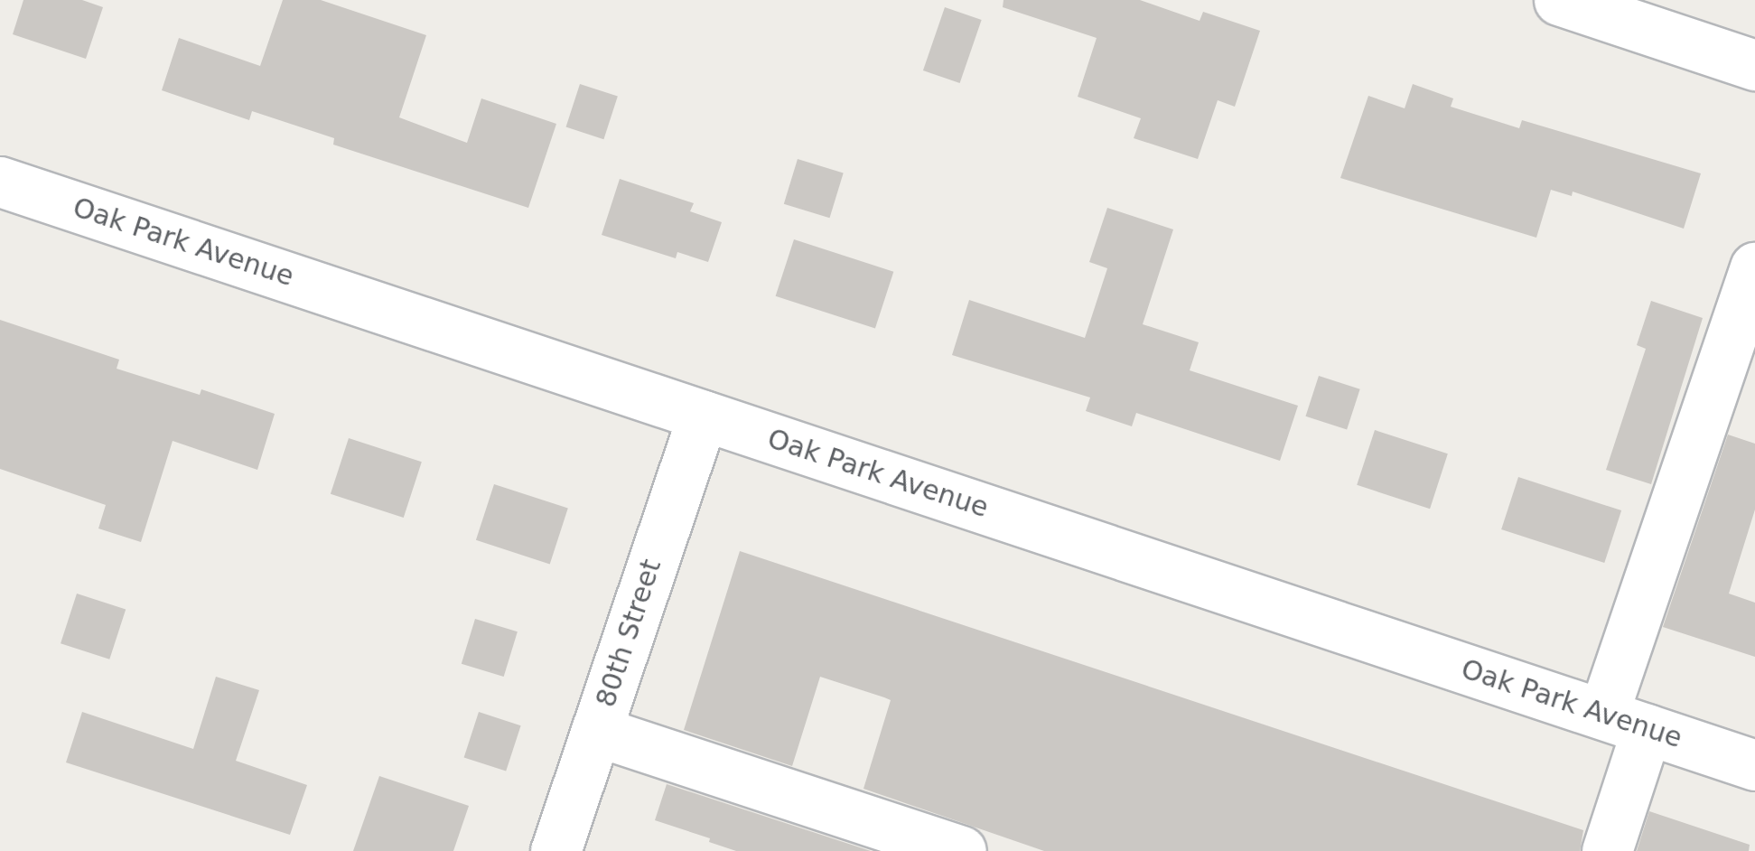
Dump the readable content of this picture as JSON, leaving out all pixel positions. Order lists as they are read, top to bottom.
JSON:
{
  "streets": {
    "street": ["Oak Park Avenue", "80th Street"]
  },
  "crossings": [
    ["Oak Park Avenue", "80th Street"]
  ]
}
